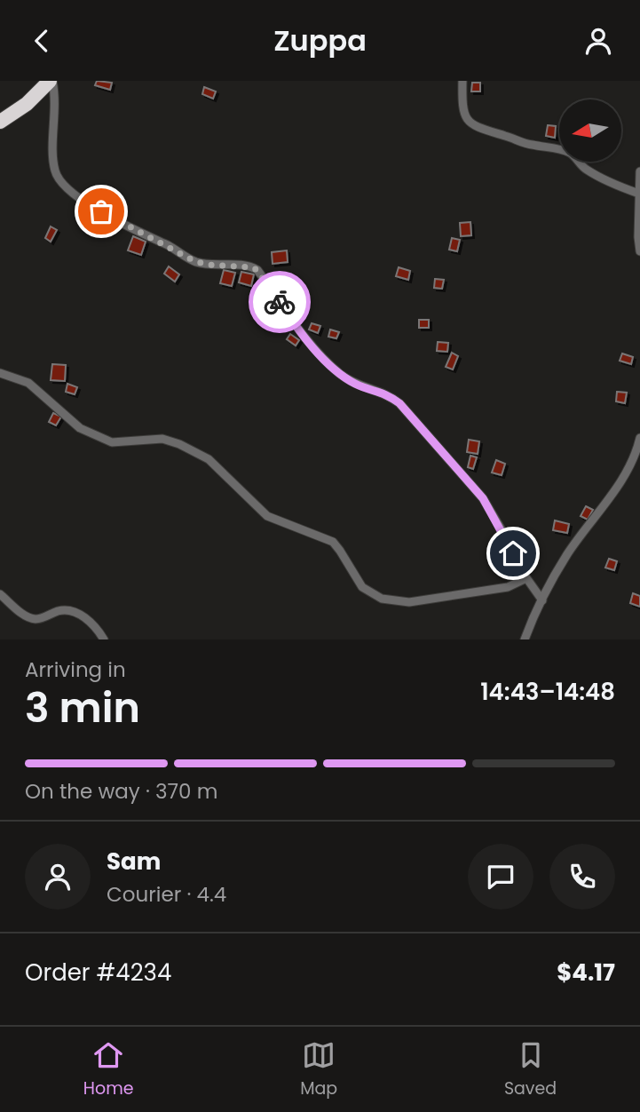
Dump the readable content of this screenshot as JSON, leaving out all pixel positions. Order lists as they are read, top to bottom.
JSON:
{
  "north": "left",
  "page": {
    "header": "Zuppa",
    "heading": ["3 min", "Arriving in", "14:43–14:48"],
    "panel": [
      "Sam",
      "Courier · 4.4",
      "Order #4234",
      "$4.17"
    ],
    "bar": "On the way · 370 m",
    "tabs": ["Home", "Map", "Saved"]
  }
}
